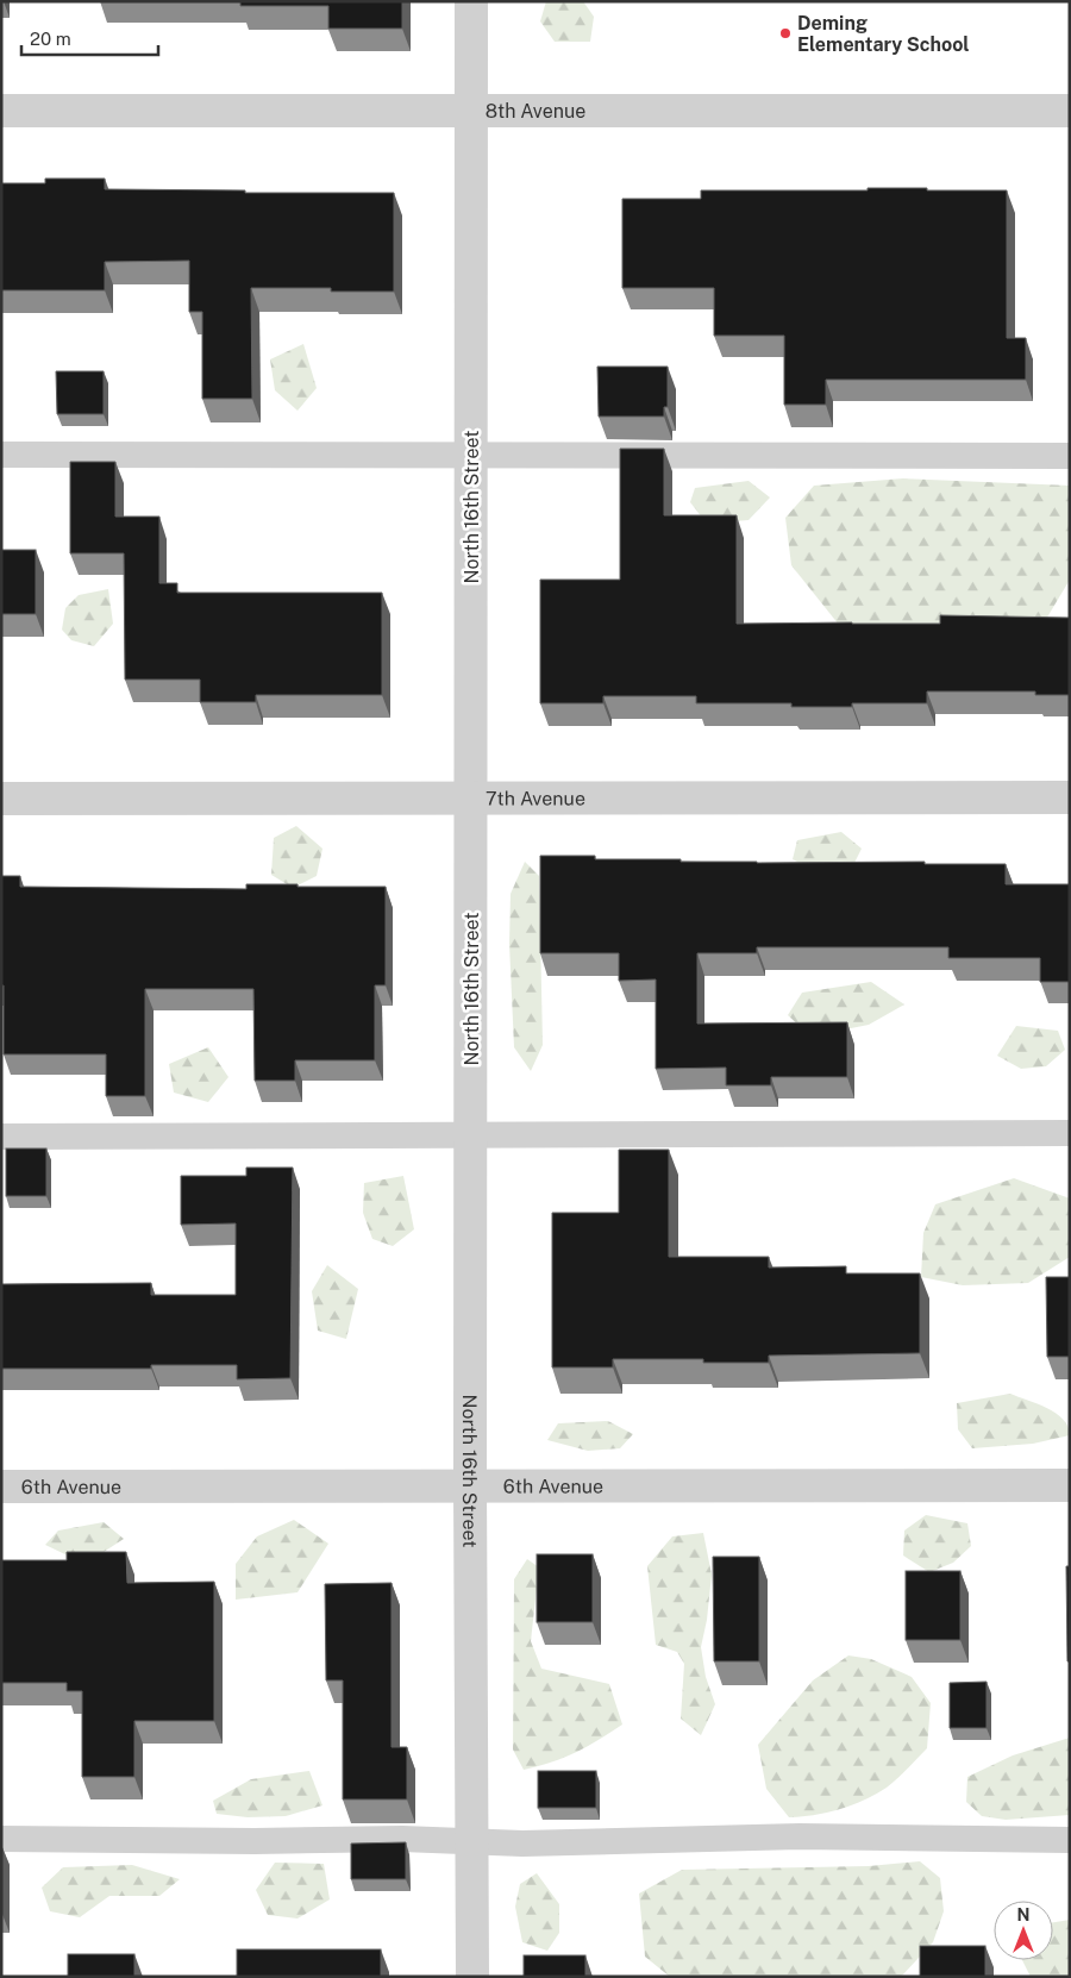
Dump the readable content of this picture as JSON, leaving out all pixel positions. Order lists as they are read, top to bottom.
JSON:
{
  "streets": {
    "street": [
      "8th Avenue",
      "North 16th Street",
      "7th Avenue",
      "6th Avenue"
    ]
  },
  "crossings": [
    ["8th Avenue", "North 16th Street"],
    ["North 16th Street", "7th Avenue"],
    ["North 16th Street", "6th Avenue"]
  ],
  "places": ["Deming Elementary School"],
  "scale_bar": "20 m",
  "north": "top"
}
